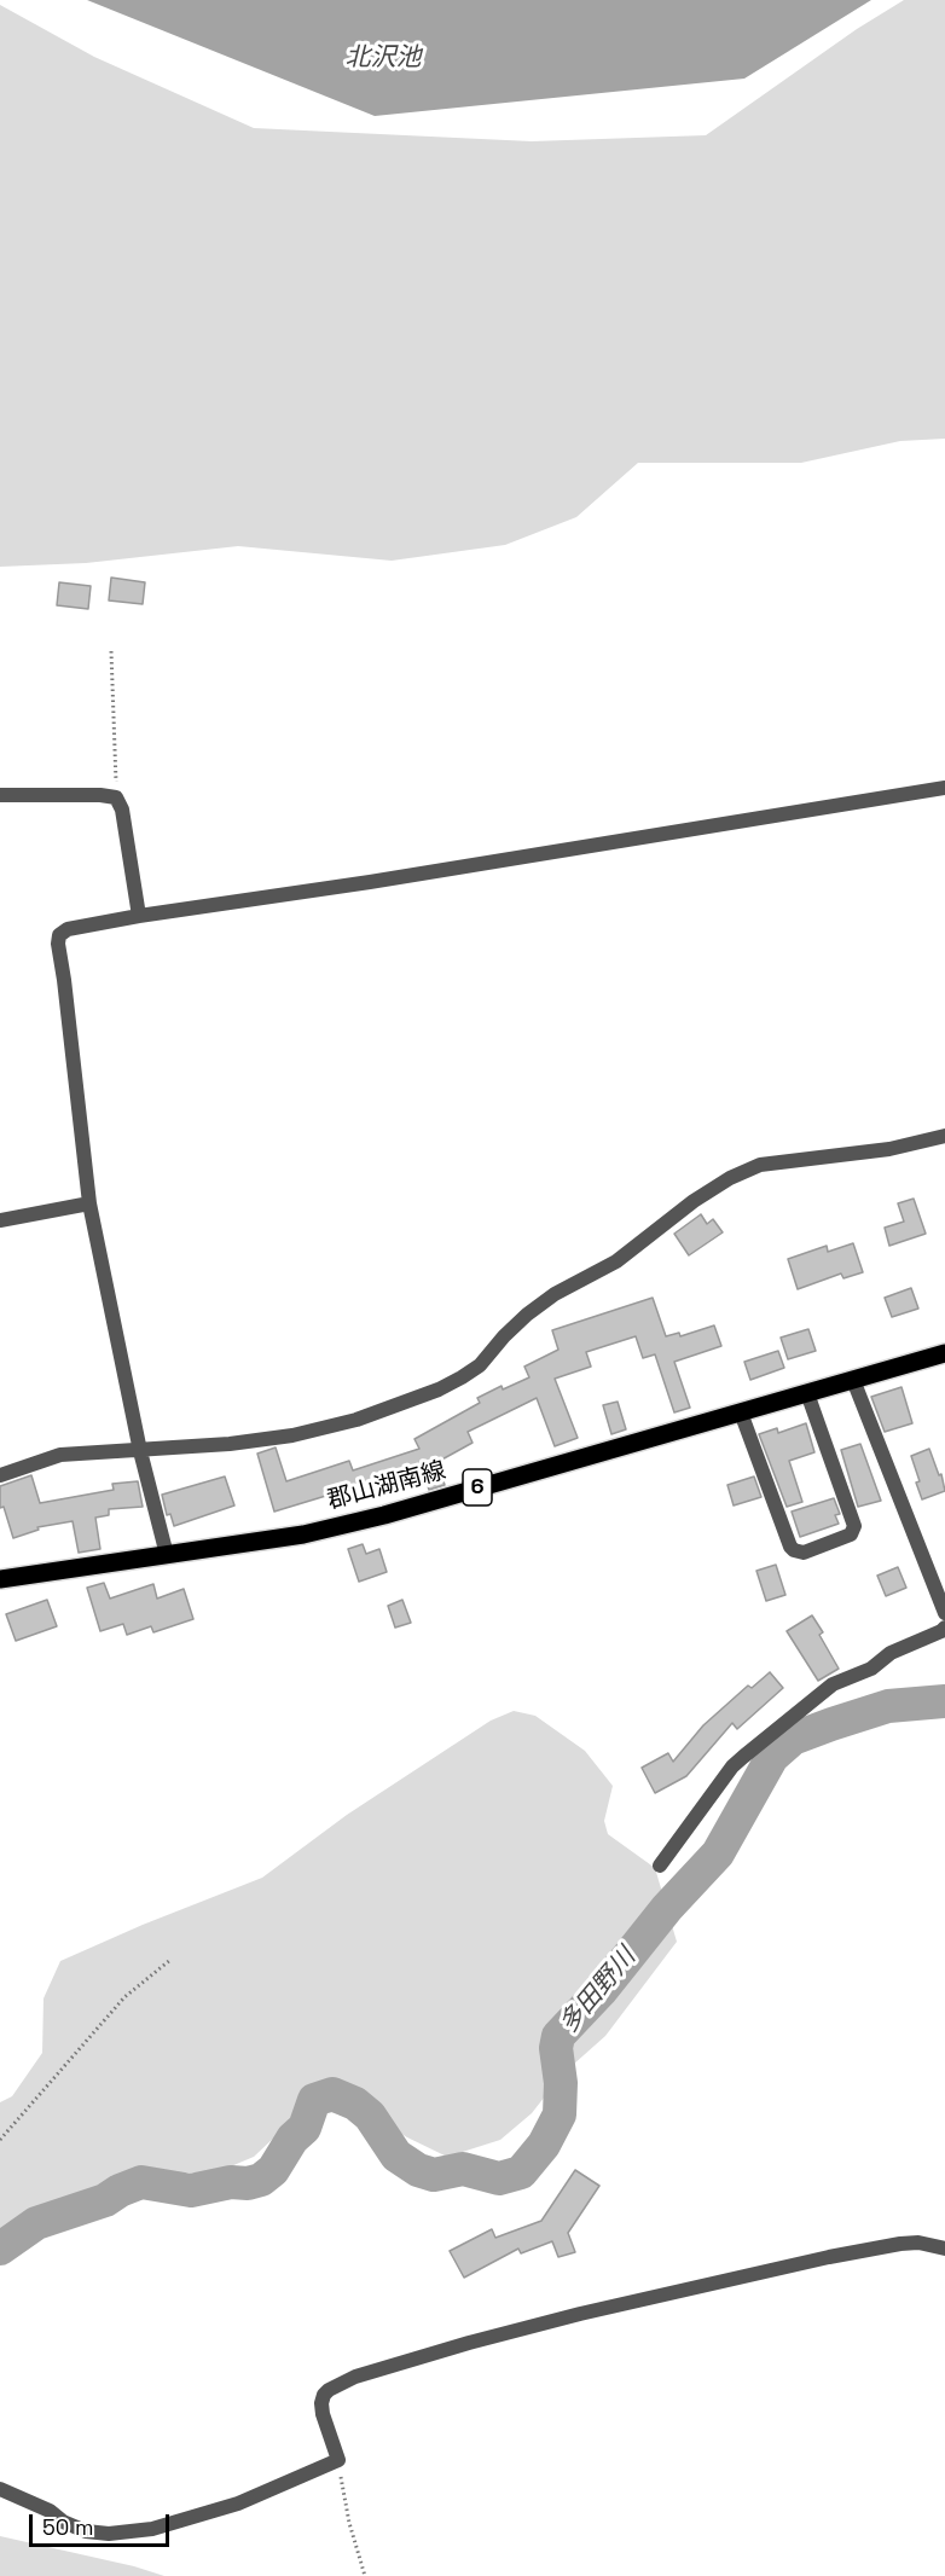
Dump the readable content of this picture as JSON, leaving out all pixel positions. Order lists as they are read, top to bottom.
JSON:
{
  "streets": {
    "main road": ["郡山湖南線", "6"]
  },
  "water": ["北沢池", "多田野川"],
  "scale_bar": "50 m"
}
